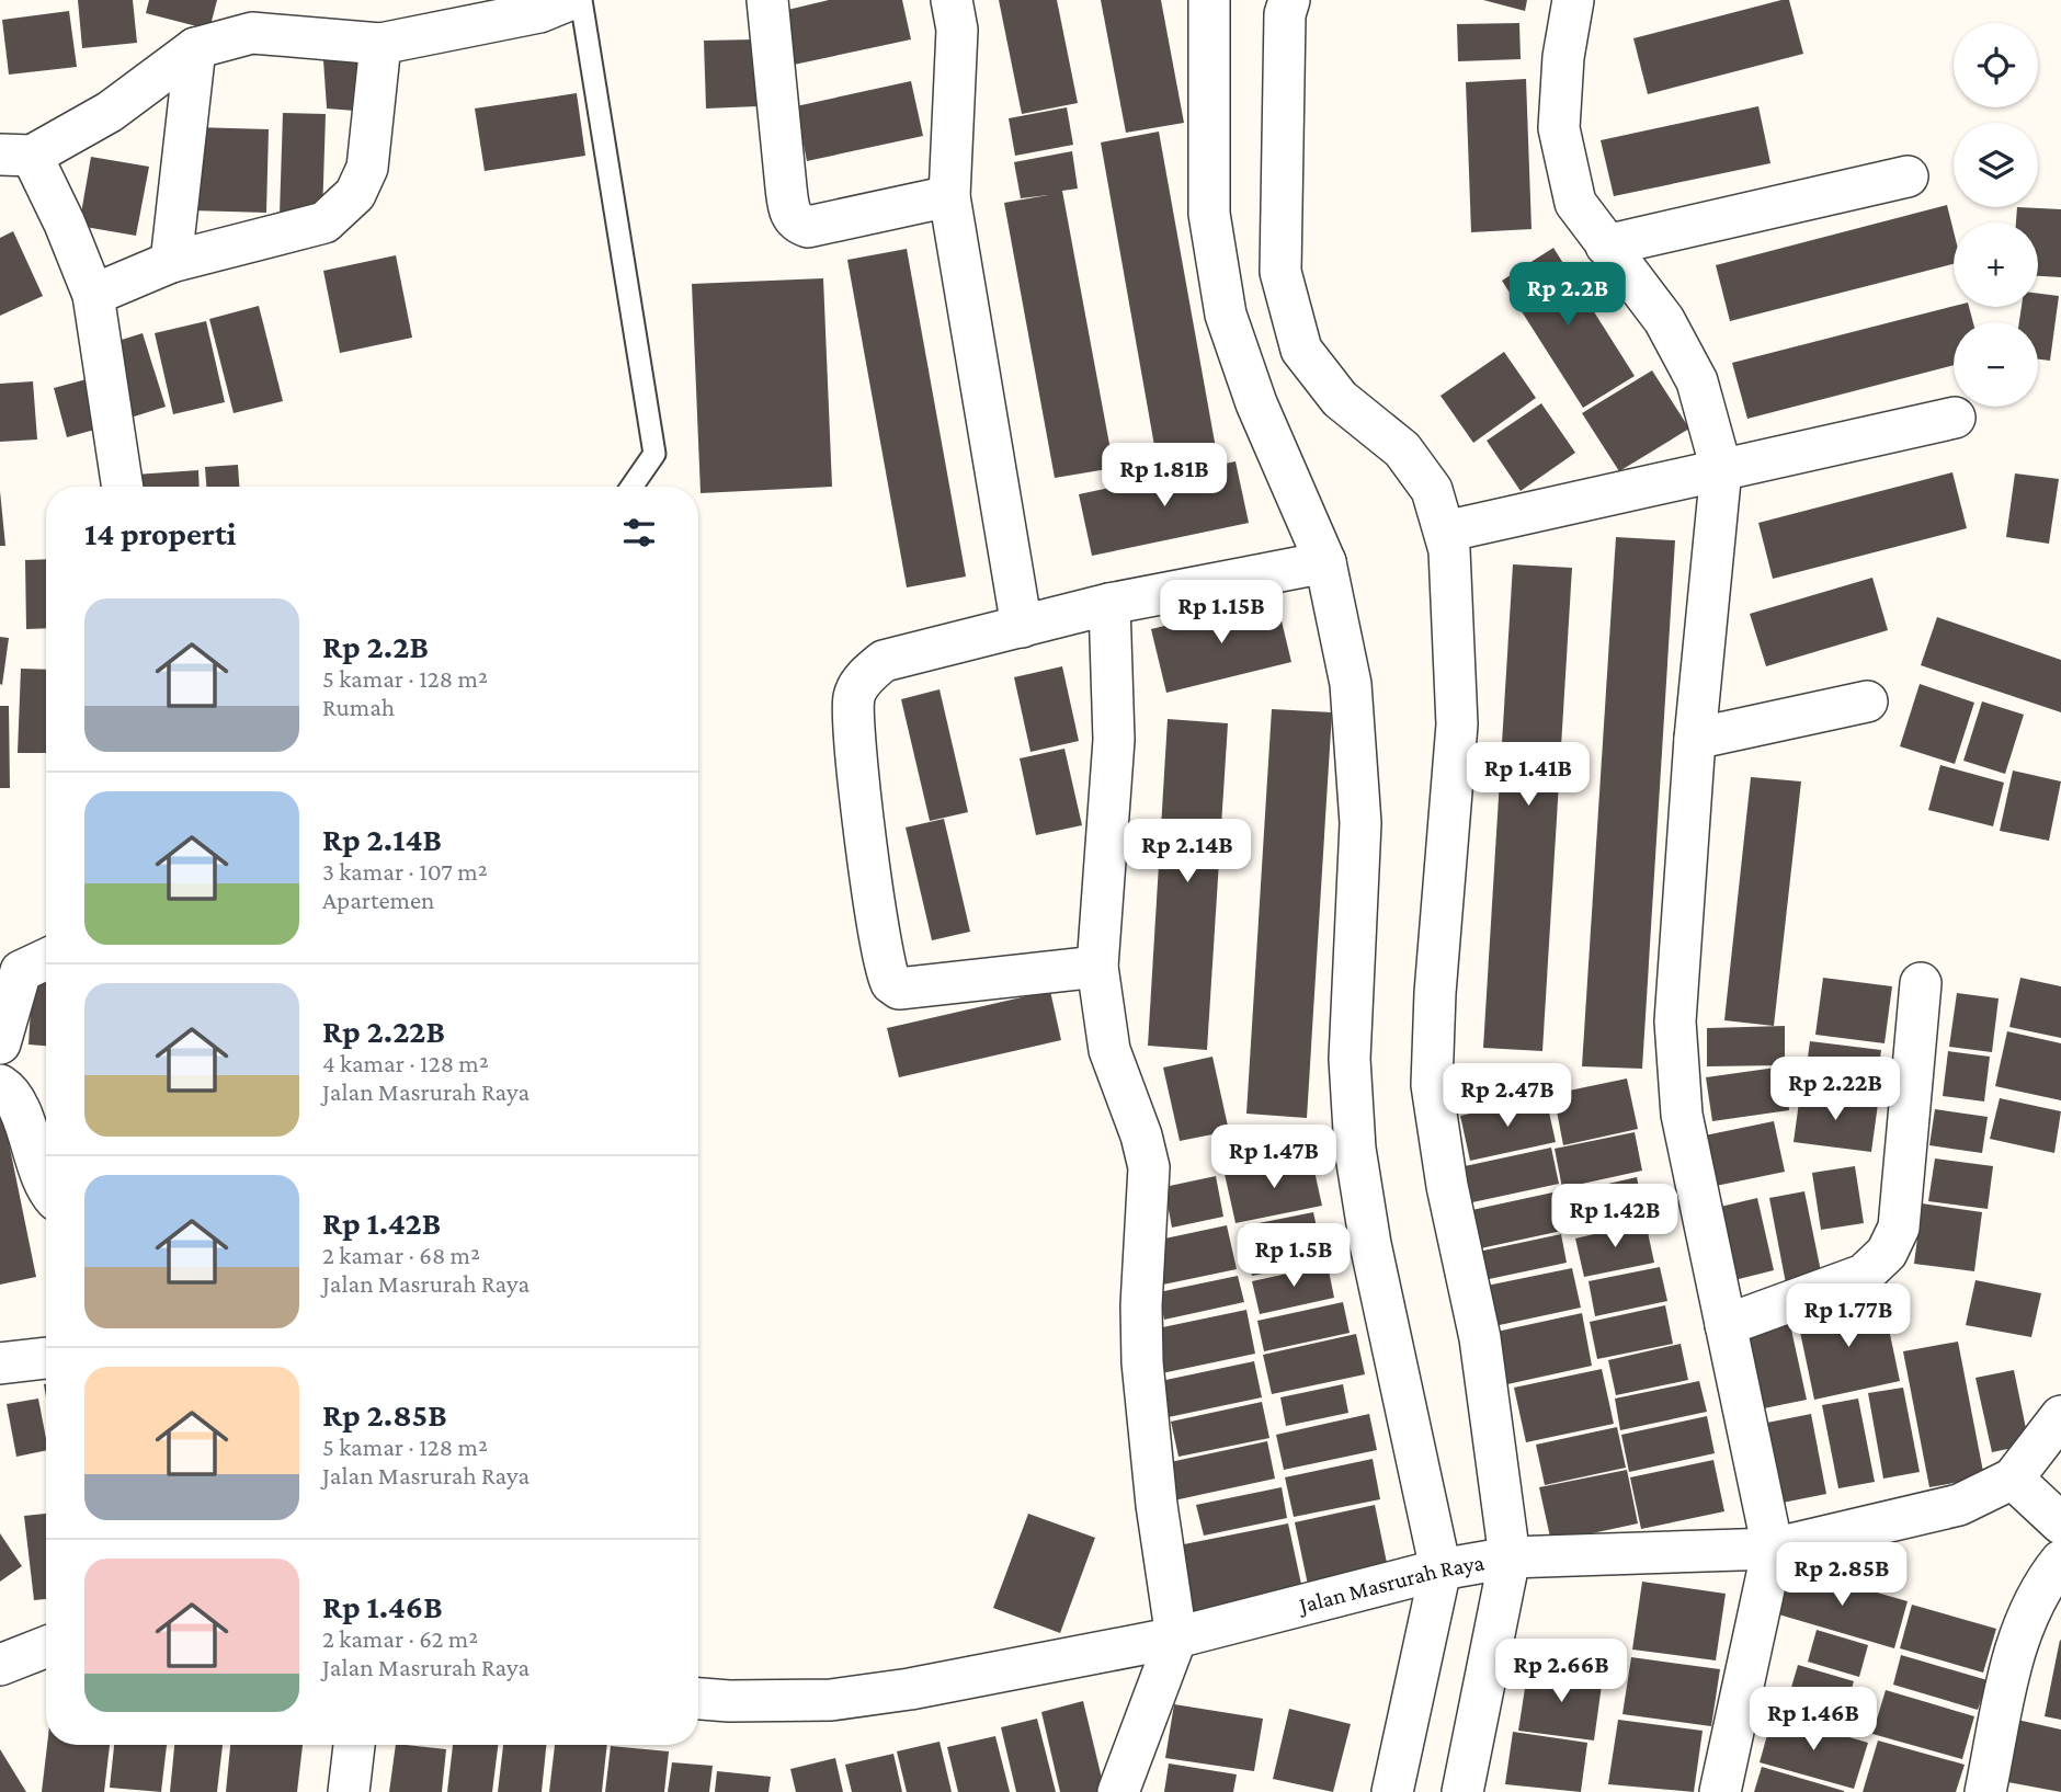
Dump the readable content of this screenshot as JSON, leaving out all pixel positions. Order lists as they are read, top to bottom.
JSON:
{
  "streets": {
    "street": ["Jalan Masrurah Raya"]
  },
  "page": {
    "map_buttons": ["+", "−"],
    "price": [
      "Rp 2.2B",
      "Rp 1.81B",
      "Rp 1.15B",
      "Rp 1.41B",
      "Rp 2.14B",
      "Rp 2.22B",
      "Rp 2.47B",
      "Rp 1.47B",
      "Rp 1.42B",
      "Rp 1.5B",
      "Rp 1.77B",
      "Rp 2.85B",
      "Rp 2.66B",
      "Rp 1.46B"
    ],
    "heading": "14 properti",
    "list": [
      {
        "name": "Rp 2.2B",
        "note": "5 kamar · 128 m² · Rumah"
      },
      {
        "name": "Rp 2.14B",
        "note": "3 kamar · 107 m² · Apartemen"
      },
      {
        "name": "Rp 2.22B",
        "note": "4 kamar · 128 m² · Jalan Masrurah Raya"
      },
      {
        "name": "Rp 1.42B",
        "note": "2 kamar · 68 m² · Jalan Masrurah Raya"
      },
      {
        "name": "Rp 2.85B",
        "note": "5 kamar · 128 m² · Jalan Masrurah Raya"
      },
      {
        "name": "Rp 1.46B",
        "note": "2 kamar · 62 m² · Jalan Masrurah Raya"
      }
    ]
  }
}
